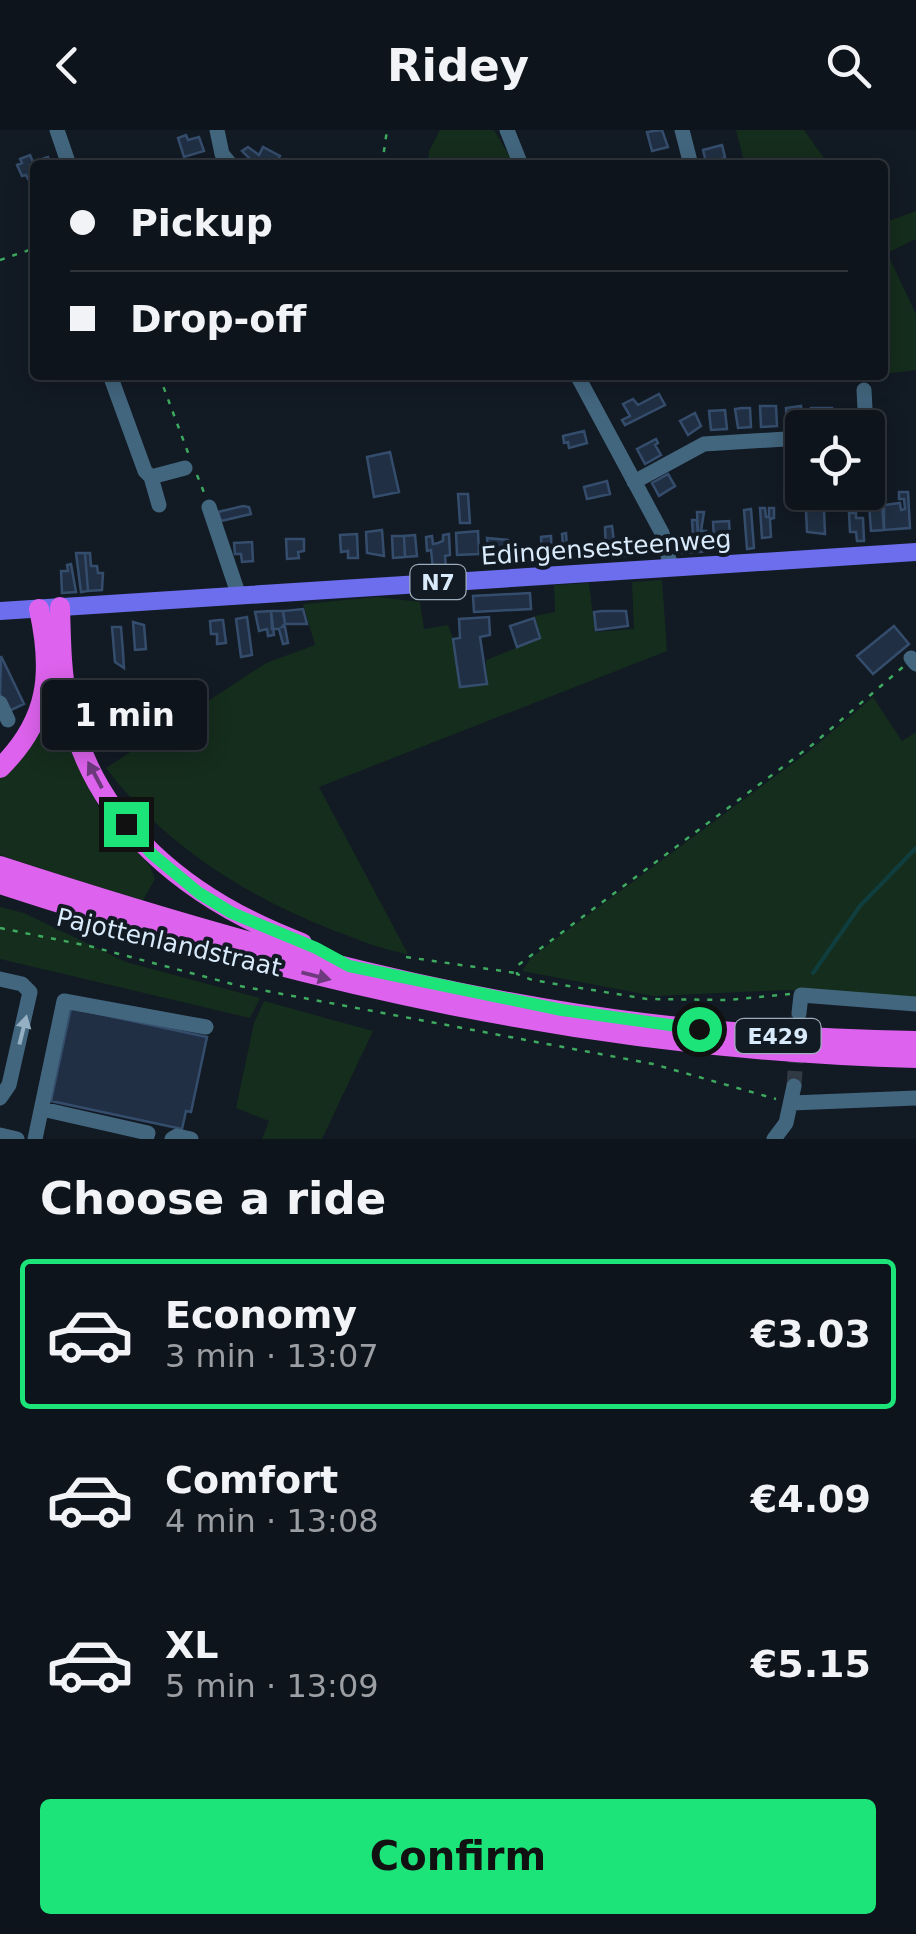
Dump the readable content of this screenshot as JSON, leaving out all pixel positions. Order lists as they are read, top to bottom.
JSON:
{
  "streets": {
    "highway": ["E429"],
    "main road": ["Edingensesteenweg", "N7"],
    "path": ["Pajottenlandstraat"]
  },
  "page": {
    "header": "Ridey",
    "banner": ["Pickup", "Drop-off"],
    "bubble": "1 min",
    "heading": "Choose a ride",
    "list": [
      {
        "name": "Economy",
        "note": "3 min · 13:07",
        "value": "€3.03"
      },
      {
        "name": "Comfort",
        "note": "4 min · 13:08",
        "value": "€4.09"
      },
      {
        "name": "XL",
        "note": "5 min · 13:09",
        "value": "€5.15"
      }
    ],
    "buttons": "Confirm"
  }
}
